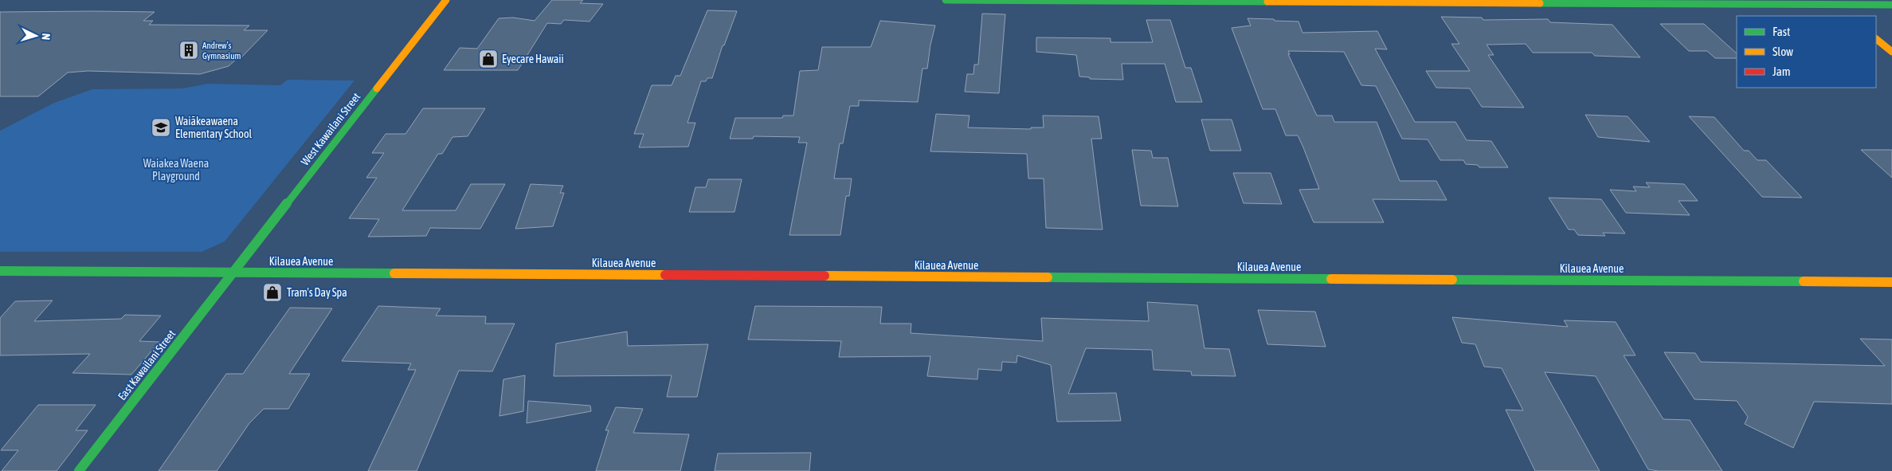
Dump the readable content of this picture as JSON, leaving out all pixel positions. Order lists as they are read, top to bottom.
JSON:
{
  "streets": {
    "street": ["West Kawailani Street", "Kilauea Avenue", "East Kawailani Street"]
  },
  "crossings": [
    ["West Kawailani Street", "Kilauea Avenue"],
    ["West Kawailani Street", "East Kawailani Street"],
    ["Kilauea Avenue", "East Kawailani Street"]
  ],
  "parks": ["Waiakea Waena Playground"],
  "places": {
    "building": ["Andrew’s Gymnasium"],
    "shop": ["Eyecare Hawaii", "Tram's Day Spa"],
    "school or university": ["Waiākeawaena Elementary School"]
  },
  "legend": ["Fast", "Slow", "Jam"],
  "north": "right"
}
